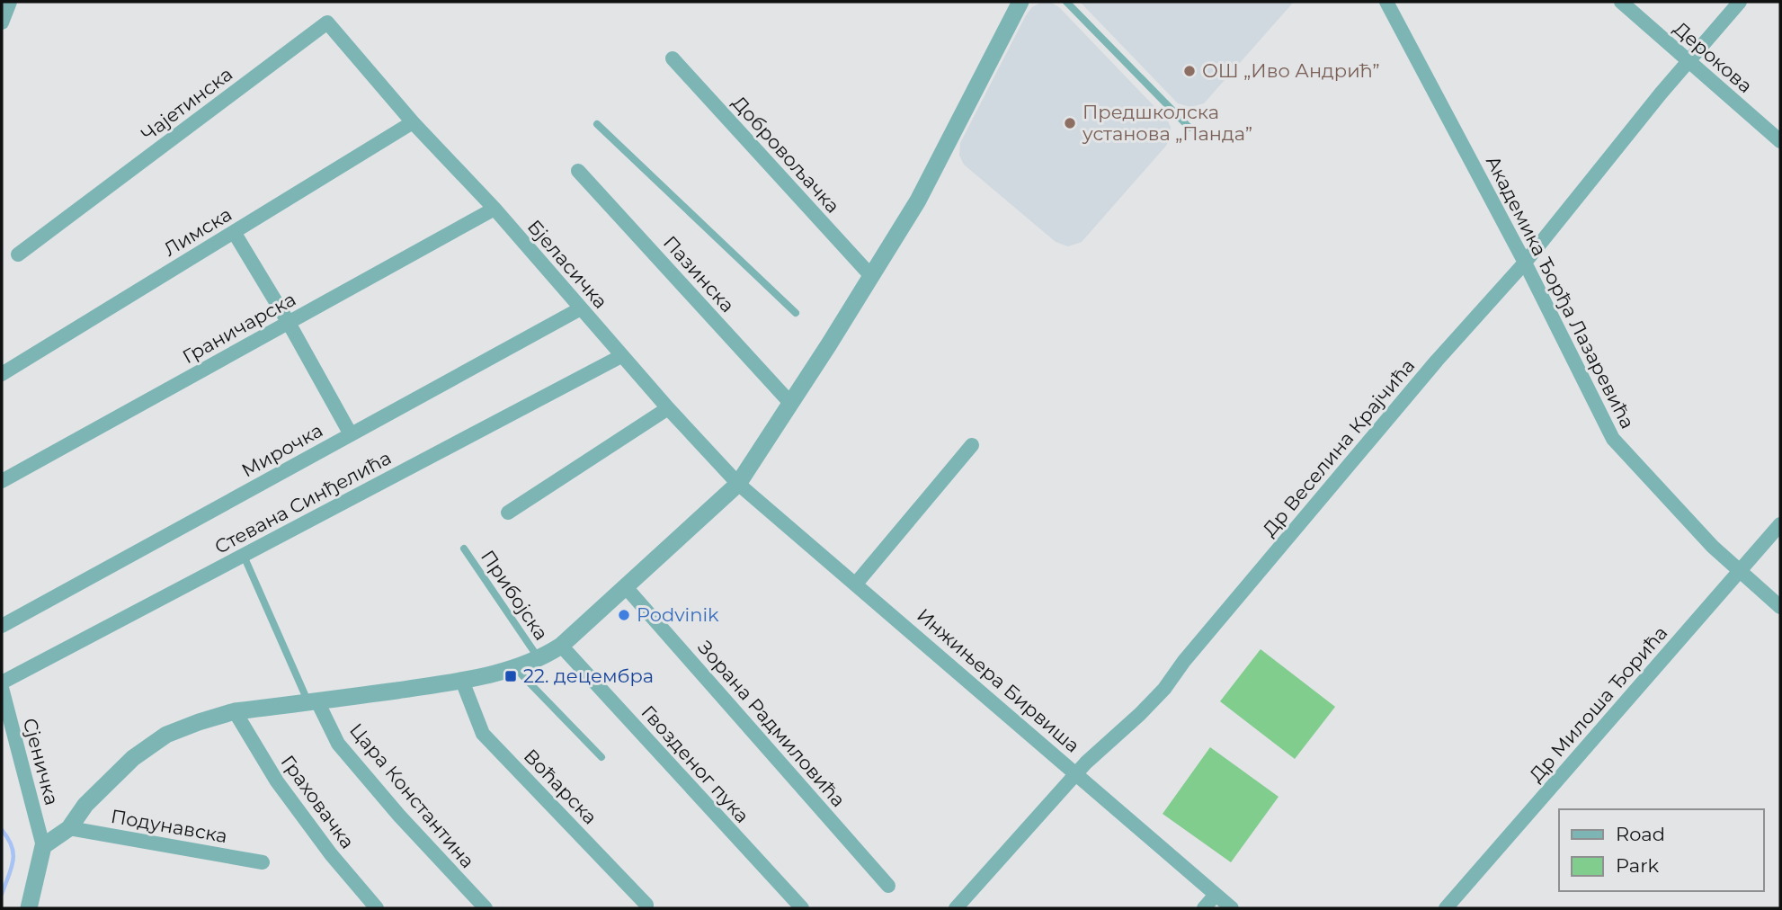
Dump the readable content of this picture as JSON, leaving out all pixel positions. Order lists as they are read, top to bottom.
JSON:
{
  "streets": {
    "street": [
      "Дерокова",
      "Чајетинска",
      "Добровољачка",
      "Лимска",
      "Бјеласичка",
      "Пазинска",
      "Академика Ђорђа Лазаревића",
      "Граничарска",
      "Др Веселина Крајчића",
      "Мирочка",
      "Стевана Синђелића",
      "Инжињера Бирвиша",
      "Др Милоша Ђорића",
      "Зорана Радмиловића",
      "Сјеничка",
      "Гвозденог пука",
      "Воћарска",
      "Цара Константина",
      "Граховачка",
      "Подунавска"
    ],
    "lane": ["Прибојска"]
  },
  "crossings": [
    ["Дерокова", "Др Веселина Крајчића"],
    ["Чајетинска", "Бјеласичка"],
    ["Лимска", "Бјеласичка"],
    ["Бјеласичка", "Граничарска"],
    ["Бјеласичка", "Мирочка"],
    ["Бјеласичка", "Стевана Синђелића"],
    ["Бјеласичка", "Инжињера Бирвиша"],
    ["Академика Ђорђа Лазаревића", "Др Веселина Крајчића"],
    ["Академика Ђорђа Лазаревића", "Др Милоша Ђорића"],
    ["Др Веселина Крајчића", "Инжињера Бирвиша"]
  ],
  "places": {
    "other": ["ОШ „Иво Андрић”", "Предшколска установа „Панда”", "Podvinik"],
    "transit": ["22. децембра"]
  },
  "legend": ["Road", "Park"]
}
